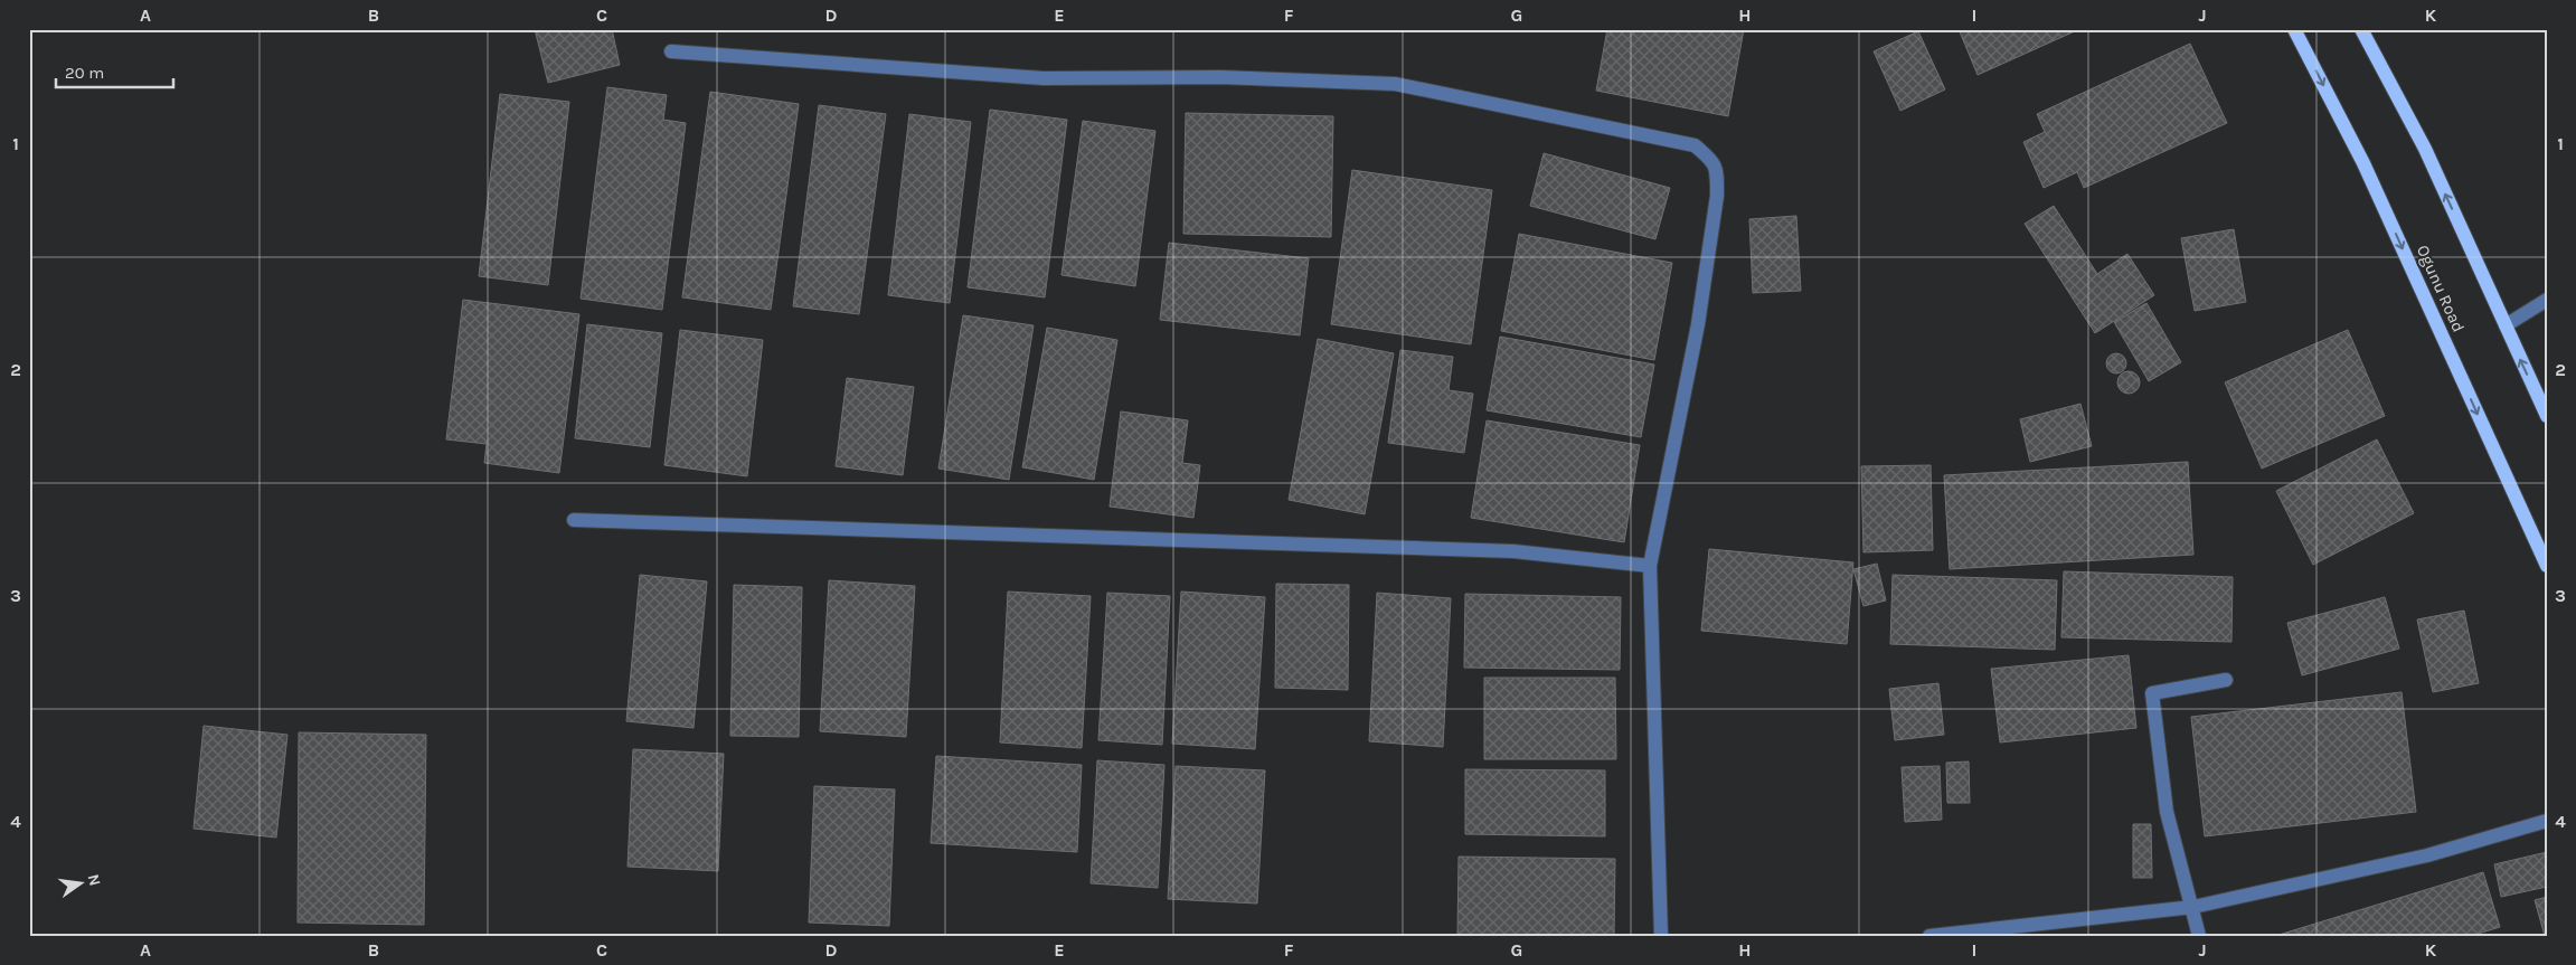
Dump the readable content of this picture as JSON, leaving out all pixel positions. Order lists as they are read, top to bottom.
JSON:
{
  "streets": {
    "main road": ["Ogunu Road"]
  },
  "scale_bar": "20 m",
  "north": "right",
  "grid": {
    "columns": [
      "A",
      "B",
      "C",
      "D",
      "E",
      "F",
      "G",
      "H",
      "I",
      "J",
      "K"
    ],
    "rows": [
      "1",
      "2",
      "3",
      "4"
    ]
  }
}
